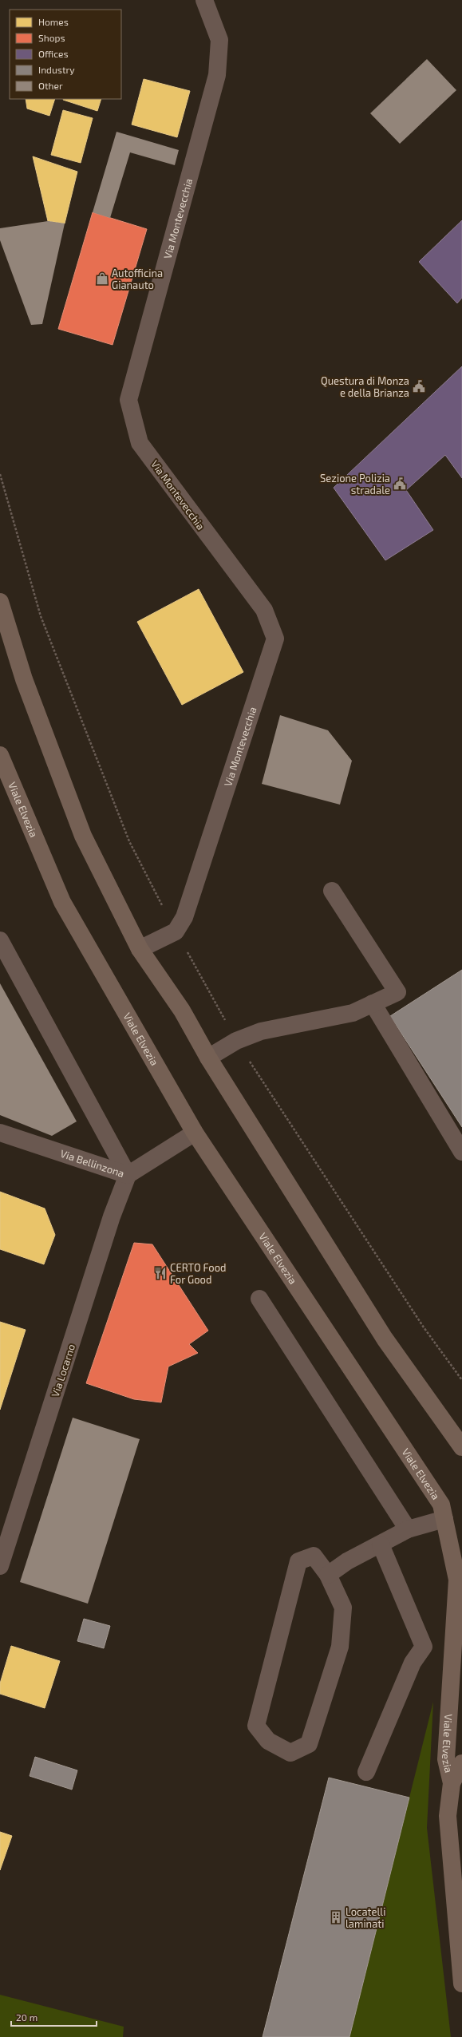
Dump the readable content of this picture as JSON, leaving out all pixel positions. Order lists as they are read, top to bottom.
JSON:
{
  "streets": {
    "main road": ["Viale Elvezia"],
    "street": ["Via Montevecchia", "Via Bellinzona", "Via Locarno"]
  },
  "crossings": [
    ["Viale Elvezia", "Via Bellinzona"],
    ["Via Bellinzona", "Via Locarno"]
  ],
  "places": {
    "shop": ["Autofficina Gianauto"],
    "public building": ["Questura di Monza e della Brianza", "Sezione Polizia stradale"],
    "restaurant": ["CERTO Food For Good"],
    "building": ["Locatelli laminati"]
  },
  "legend": [
    "Homes",
    "Shops",
    "Offices",
    "Industry",
    "Other"
  ],
  "scale_bar": "20 m"
}
